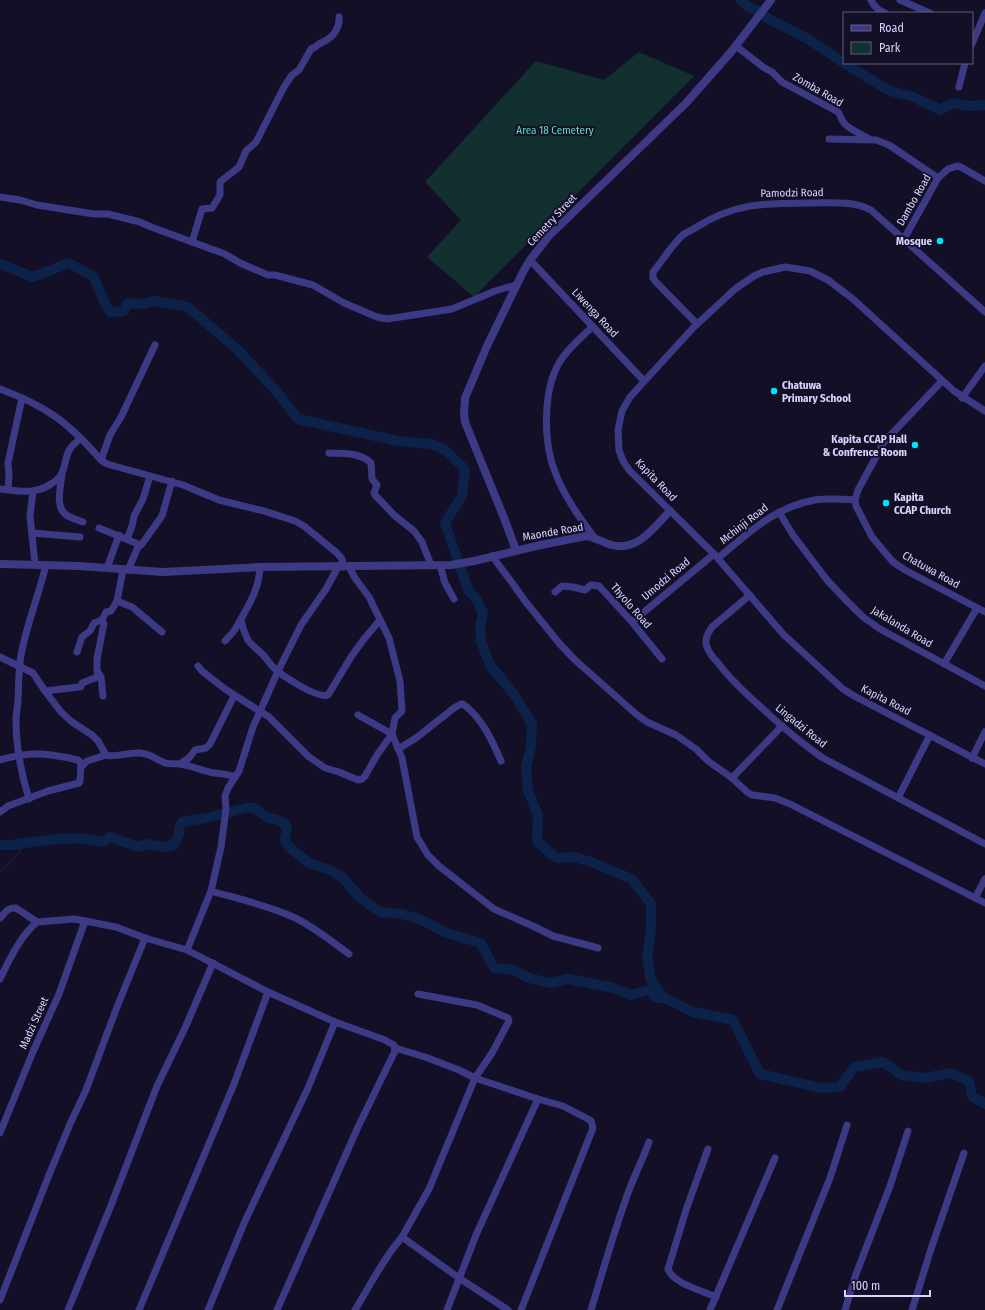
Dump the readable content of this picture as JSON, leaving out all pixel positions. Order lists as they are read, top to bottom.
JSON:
{
  "streets": {
    "street": [
      "Zomba Road",
      "Pamodzi Road",
      "Dambo Road",
      "Cemetry Street",
      "Liwenga Road",
      "Kapita Road",
      "Mchinji Road",
      "Maonde Road",
      "Chatuwa Road",
      "Umodzi Road",
      "Thyolo Road",
      "Jakalanda Road",
      "Lingadzi Road",
      "Madzi Street"
    ]
  },
  "crossings": [
    ["Zomba Road", "Dambo Road"],
    ["Zomba Road", "Cemetry Street"],
    ["Pamodzi Road", "Dambo Road"],
    ["Pamodzi Road", "Kapita Road"],
    ["Cemetry Street", "Liwenga Road"],
    ["Cemetry Street", "Maonde Road"],
    ["Liwenga Road", "Kapita Road"],
    ["Kapita Road", "Mchinji Road"],
    ["Kapita Road", "Maonde Road"],
    ["Kapita Road", "Umodzi Road"],
    ["Kapita Road", "Lingadzi Road"],
    ["Mchinji Road", "Chatuwa Road"],
    ["Mchinji Road", "Umodzi Road"],
    ["Mchinji Road", "Jakalanda Road"],
    ["Umodzi Road", "Thyolo Road"]
  ],
  "parks": ["Area 18 Cemetery"],
  "places": [
    "Mosque",
    "Chatuwa Primary School",
    "Kapita CCAP Hall & Confrence Room",
    "Kapita CCAP Church"
  ],
  "legend": ["Road", "Park"],
  "scale_bar": "100 m"
}
